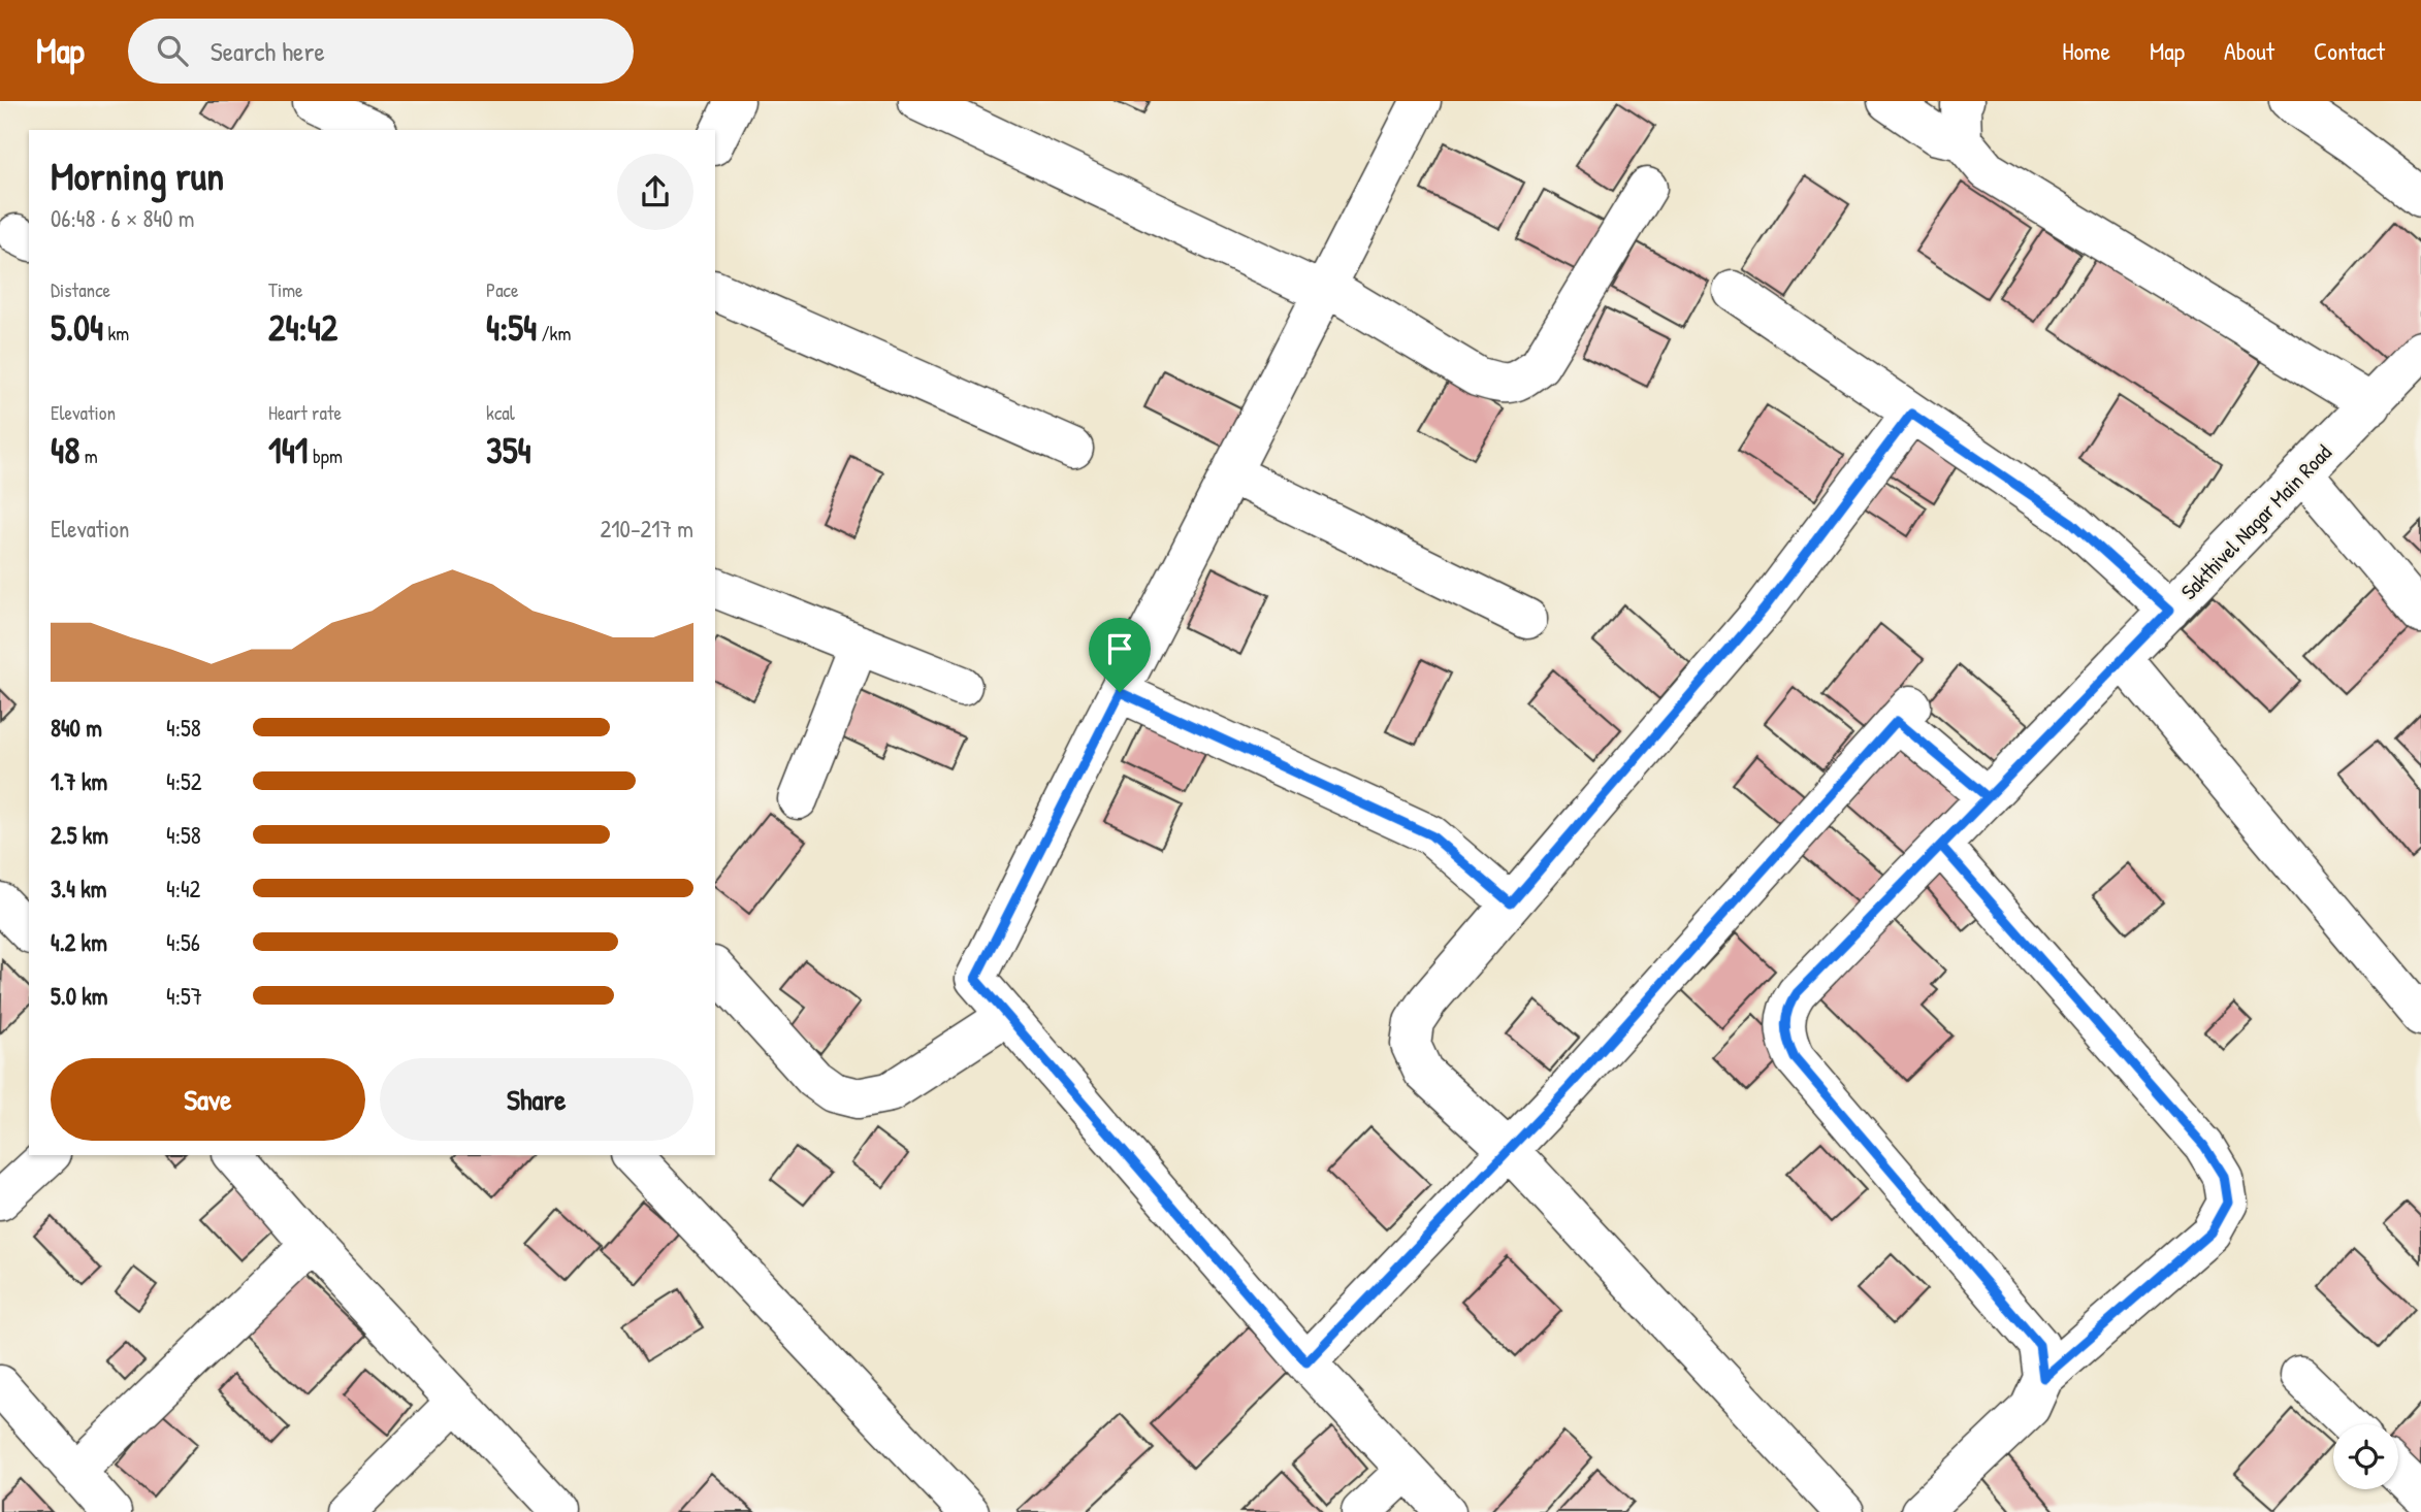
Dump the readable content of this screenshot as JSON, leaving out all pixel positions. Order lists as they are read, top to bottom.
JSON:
{
  "streets": {
    "street": ["Sakthivel Nagar Main Road"]
  },
  "page": {
    "header": "Map",
    "search": "Search here",
    "nav": [
      "Home",
      "Map",
      "About",
      "Contact"
    ],
    "heading": ["Morning run", "06:48 · 6 × 840 m"],
    "stats": [
      ["Distance", "5.04 km"],
      ["Time", "24:42"],
      ["Pace", "4:54 /km"],
      ["Elevation", "48 m"],
      ["Heart rate", "141 bpm"],
      ["kcal", "354"]
    ],
    "chart": ["Elevation", "210–217 m"],
    "list": [
      {
        "name": "840 m",
        "note": "4:58"
      },
      {
        "name": "1.7 km",
        "note": "4:52"
      },
      {
        "name": "2.5 km",
        "note": "4:58"
      },
      {
        "name": "3.4 km",
        "note": "4:42"
      },
      {
        "name": "4.2 km",
        "note": "4:56"
      },
      {
        "name": "5.0 km",
        "note": "4:57"
      }
    ],
    "buttons": ["Save", "Share"]
  }
}
